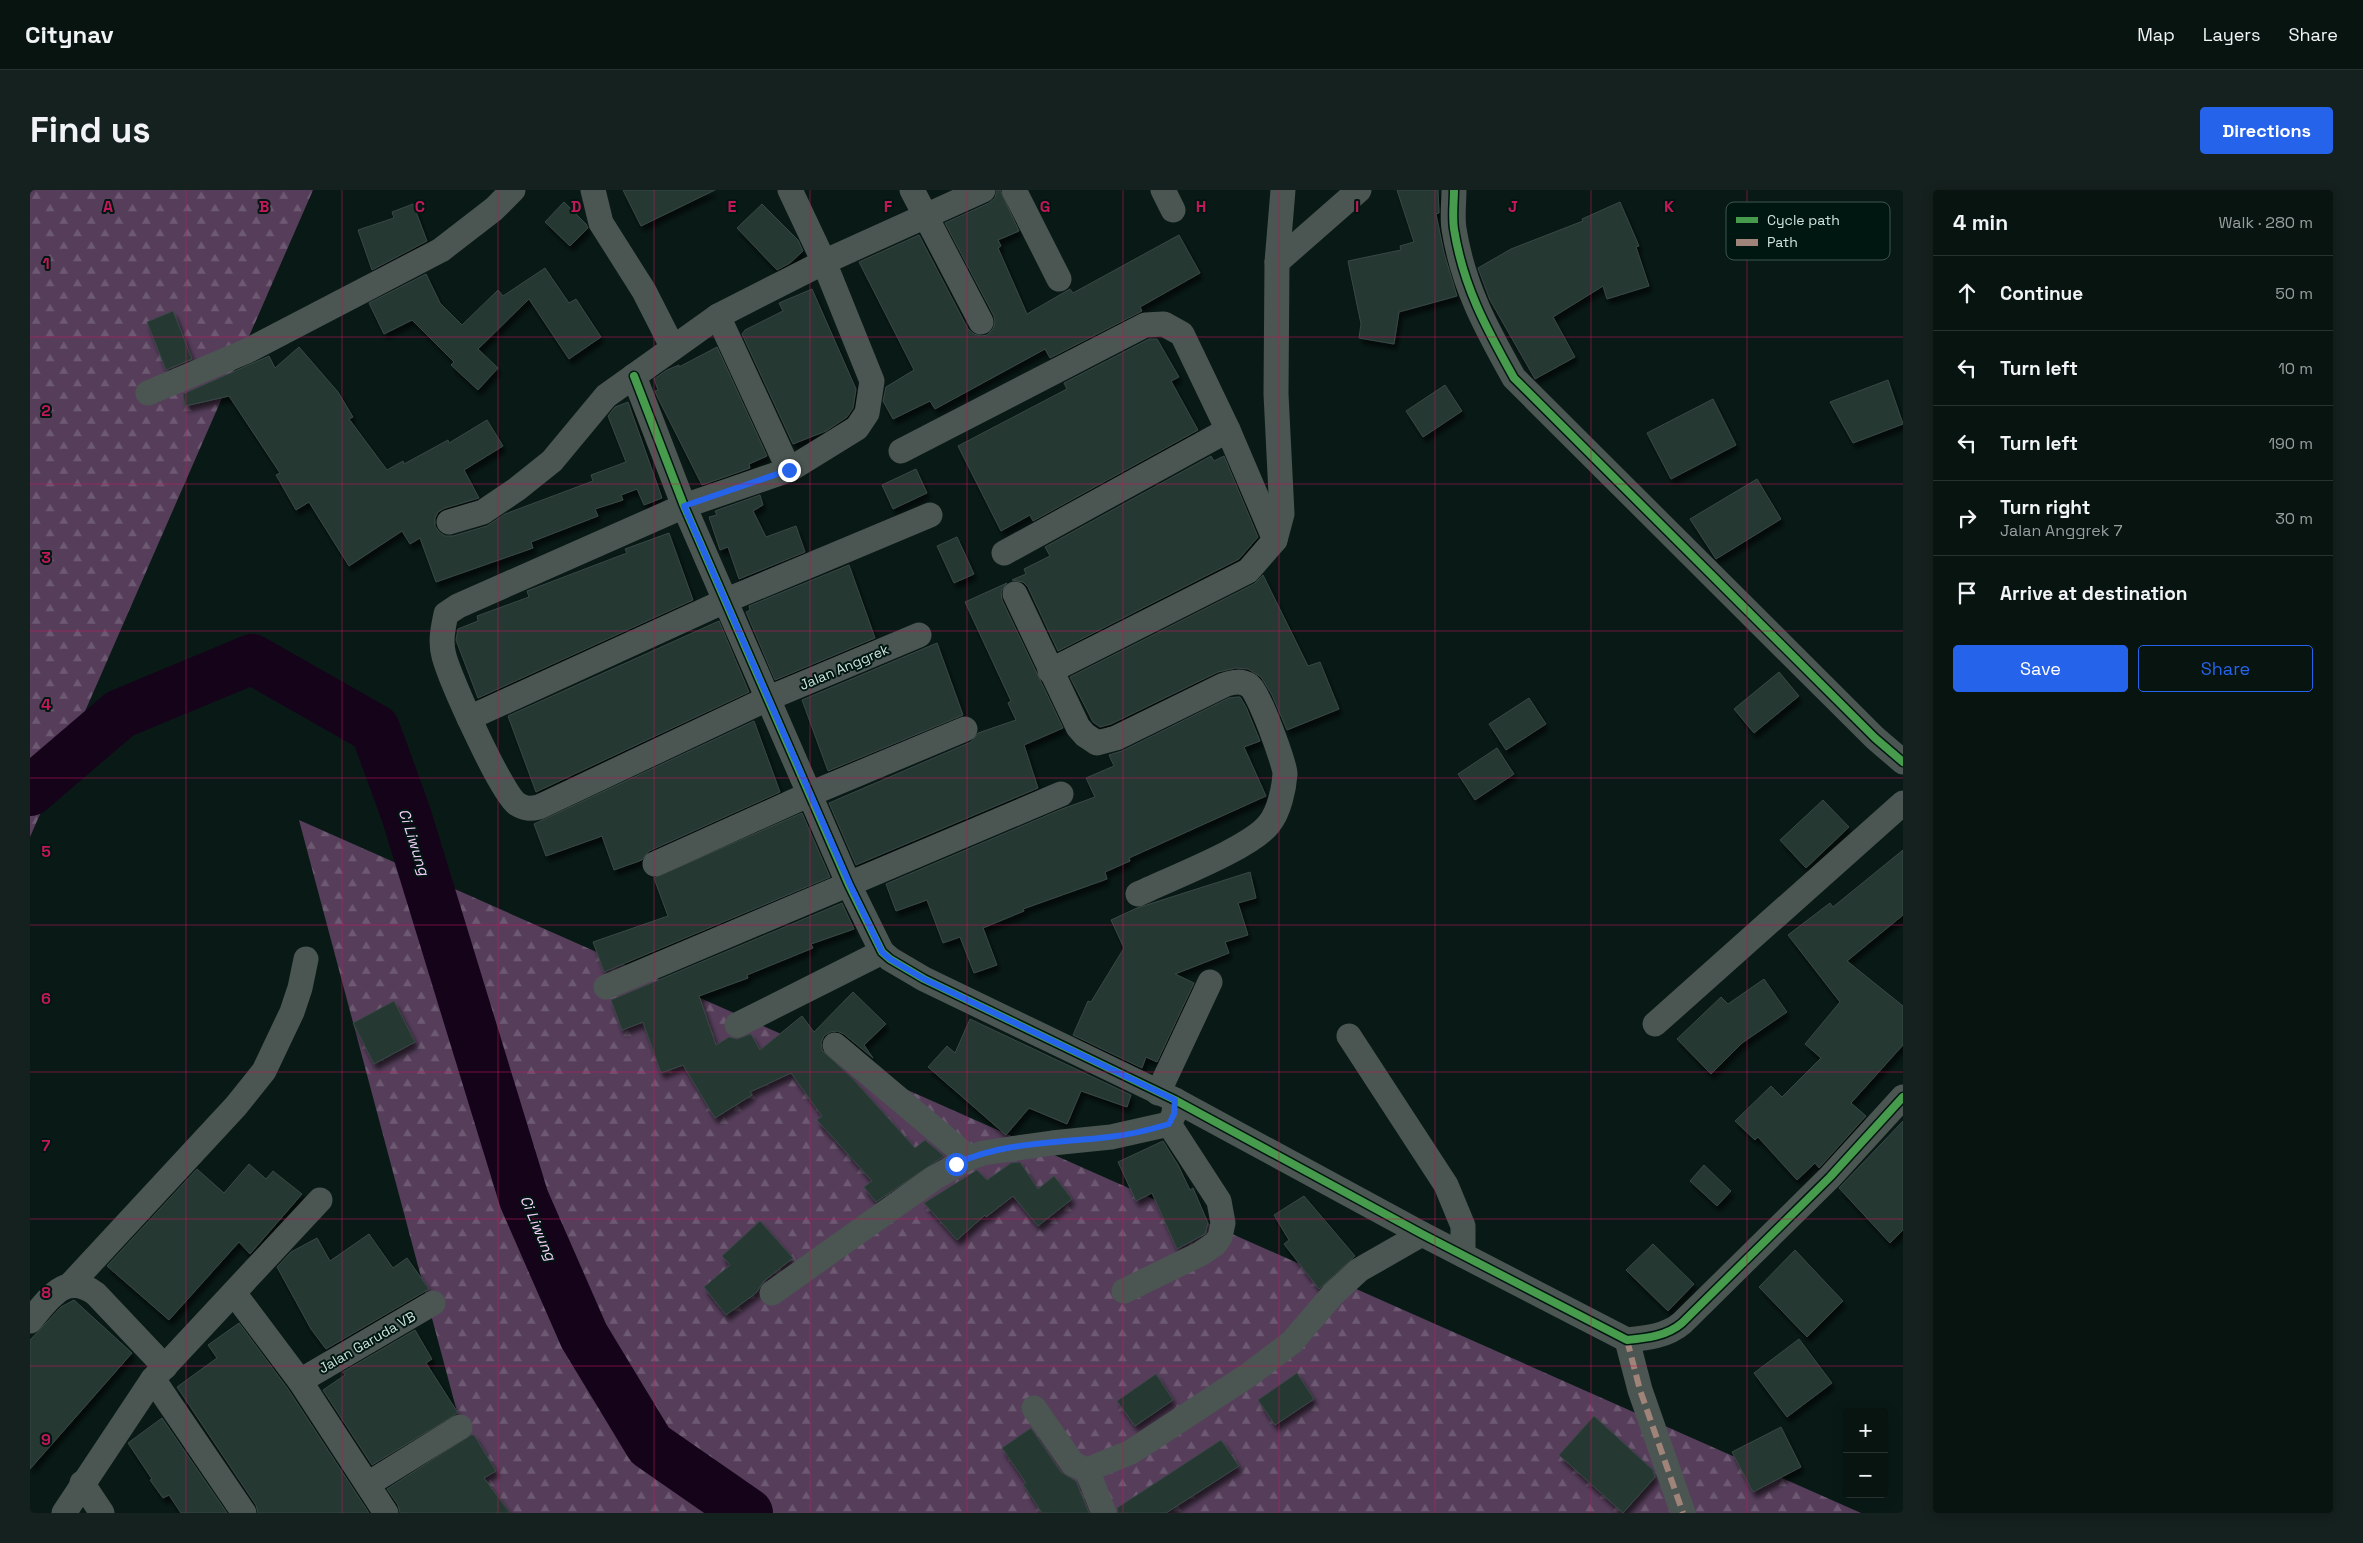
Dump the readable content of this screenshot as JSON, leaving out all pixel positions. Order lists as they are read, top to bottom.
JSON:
{
  "streets": {
    "street": ["Jalan Anggrek", "Jalan Garuda VB"]
  },
  "water": ["Ci Liwung"],
  "legend": ["Cycle path", "Path"],
  "page": {
    "header": "Citynav",
    "nav": ["Map", "Layers", "Share"],
    "buttons": [
      "Directions",
      ["Save", "Share"]
    ],
    "title": "Find us",
    "heading": ["4 min", "Walk · 280 m"],
    "list": [
      ["Continue", "50 m"],
      ["Turn left", "10 m"],
      ["Turn left", "190 m"],
      ["Turn right", "Jalan Anggrek 7", "30 m"],
      "Arrive at destination"
    ],
    "map_buttons": ["+", "−"]
  },
  "grid": {
    "columns": [
      "A",
      "B",
      "C",
      "D",
      "E",
      "F",
      "G",
      "H",
      "I",
      "J",
      "K"
    ],
    "rows": [
      "1",
      "2",
      "3",
      "4",
      "5",
      "6",
      "7",
      "8",
      "9"
    ]
  }
}
